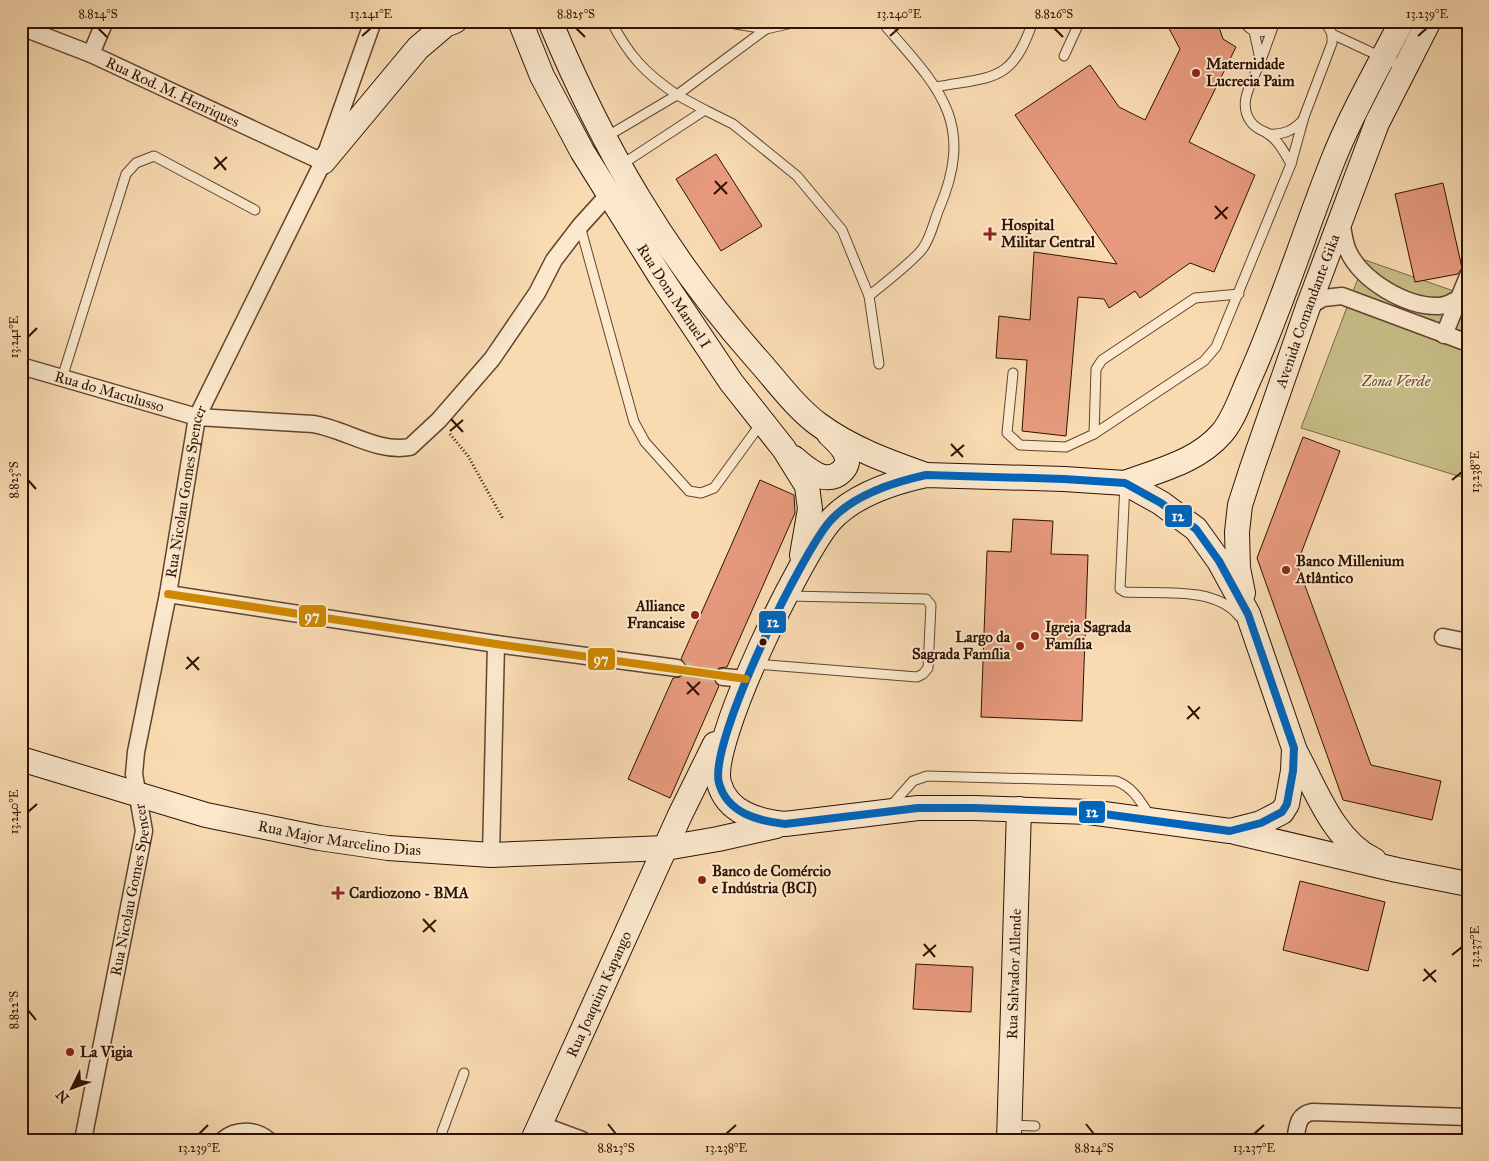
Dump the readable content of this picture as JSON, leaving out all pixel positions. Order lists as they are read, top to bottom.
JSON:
{
  "streets": {
    "street": [
      "Rua Rod. M. Henriques",
      "Rua Dom Manuel I",
      "Avenida Comandante Gika",
      "Rua do Maculusso",
      "Rua Nicolau Gomes Spencer",
      "Rua Major Marcelino Dias",
      "Rua Salvador Allende",
      "Rua Joaquim Kapango"
    ]
  },
  "crossings": [
    ["Rua Rod. M. Henriques", "Rua Nicolau Gomes Spencer"],
    ["Rua Dom Manuel I", "Rua do Maculusso"],
    ["Rua do Maculusso", "Rua Nicolau Gomes Spencer"],
    ["Rua Nicolau Gomes Spencer", "Rua Major Marcelino Dias"],
    ["Rua Major Marcelino Dias", "Rua Joaquim Kapango"]
  ],
  "parks": ["Zona Verde"],
  "places": {
    "other": [
      "Maternidade Lucrecia Paim",
      "Banco Millenium Atlântico",
      "Alliance Francaise",
      "Igreja Sagrada Família",
      "Largo da Sagrada Família",
      "Banco de Comércio e Indústria (BCI)",
      "La Vigia"
    ],
    "health": ["Hospital Militar Central", "Cardiozono - BMA"]
  },
  "lines": ["transit line 12", "transit line 97"],
  "north": "bottom left",
  "coordinates": [
    "8.824°S",
    "13.241°E",
    "8.825°S",
    "13.240°E",
    "8.826°S",
    "13.239°E",
    "13.238°E",
    "8.823°S",
    "13.237°E",
    "8.822°S"
  ]
}
